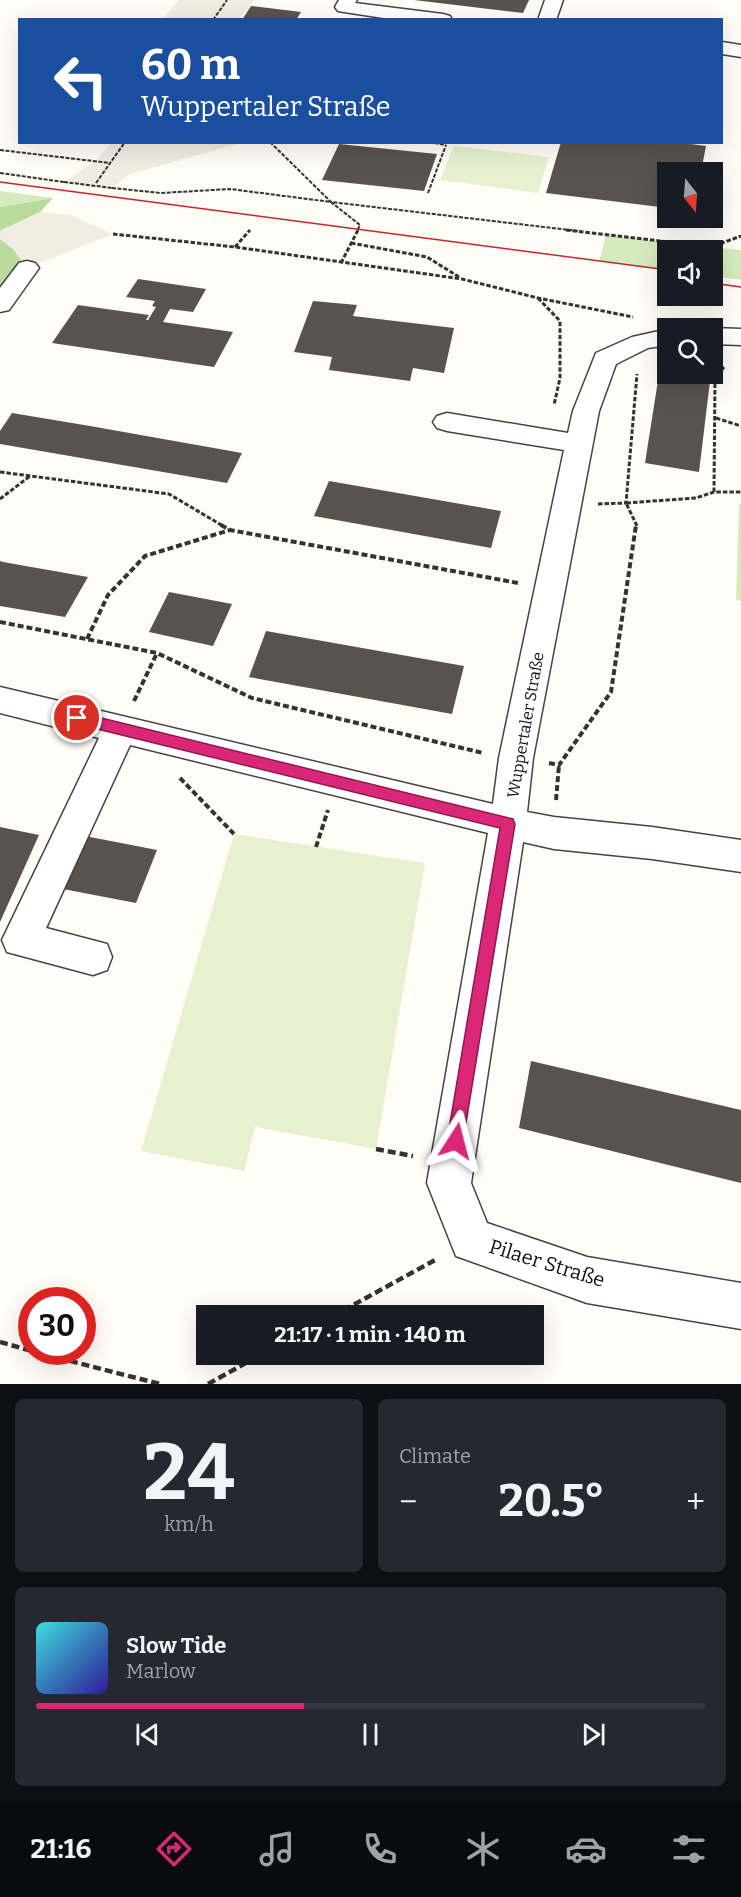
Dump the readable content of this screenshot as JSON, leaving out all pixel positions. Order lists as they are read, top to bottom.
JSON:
{
  "streets": {
    "street": ["Wuppertaler Straße", "Pilaer Straße"]
  },
  "crossings": [
    ["Wuppertaler Straße", "Pilaer Straße"]
  ],
  "north": "bottom",
  "page": {
    "turn": ["60 m", "Wuppertaler Straße"],
    "limit": "30",
    "trip": "21:17 · 1 min · 140 m",
    "tile": [
      ["24", "km/h"],
      "Climate"
    ],
    "heat": ["−", "20.5°", "+"],
    "song": ["Slow Tide", "Marlow"],
    "tabs": "21:16"
  }
}
